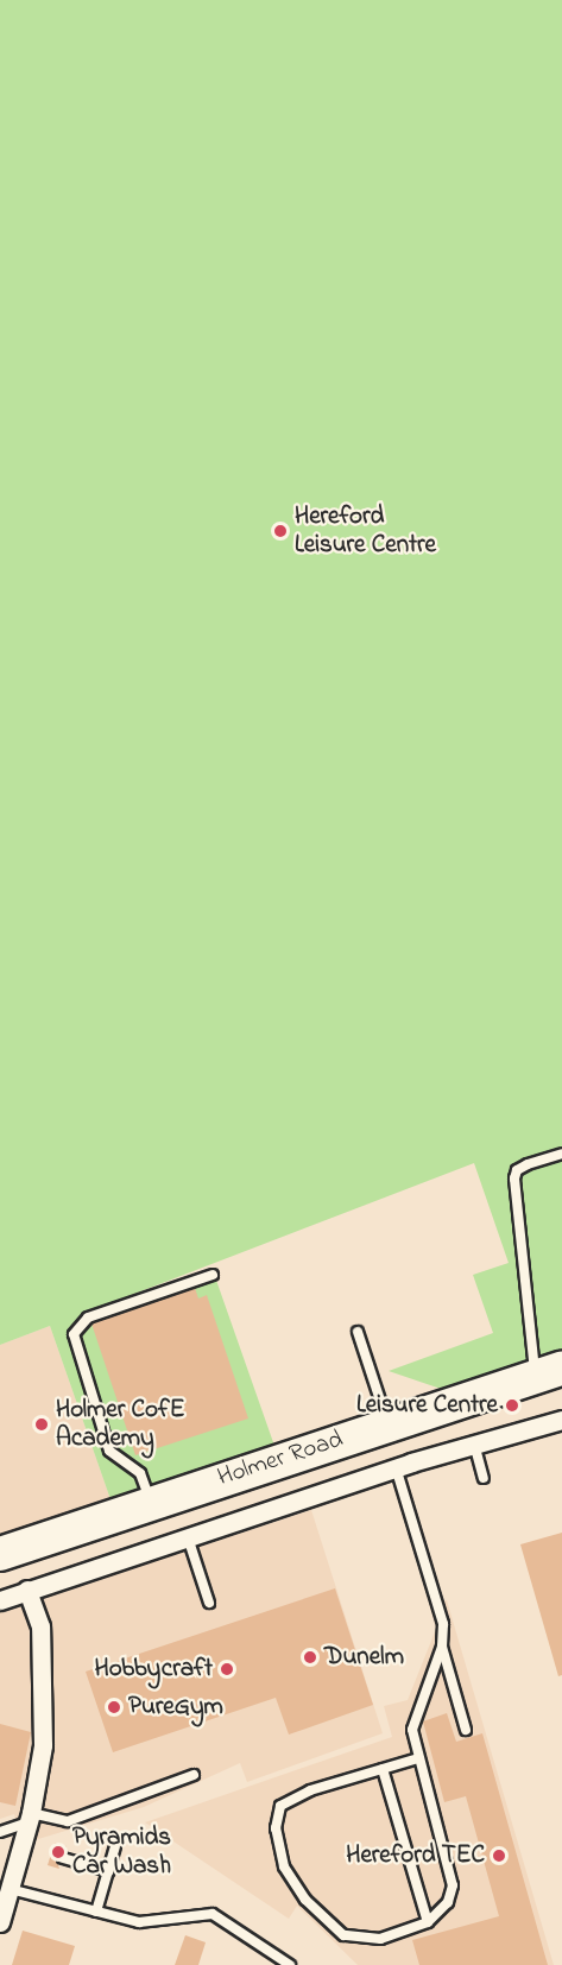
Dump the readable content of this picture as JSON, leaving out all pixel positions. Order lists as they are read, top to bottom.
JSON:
{
  "streets": {
    "highway": ["Holmer Road"]
  },
  "places": [
    "Hereford Leisure Centre",
    "Leisure Centre",
    "Holmer CofE Academy",
    "Dunelm",
    "Hobbycraft",
    "PureGym",
    "Pyramids Car Wash",
    "Hereford TEC"
  ]
}
